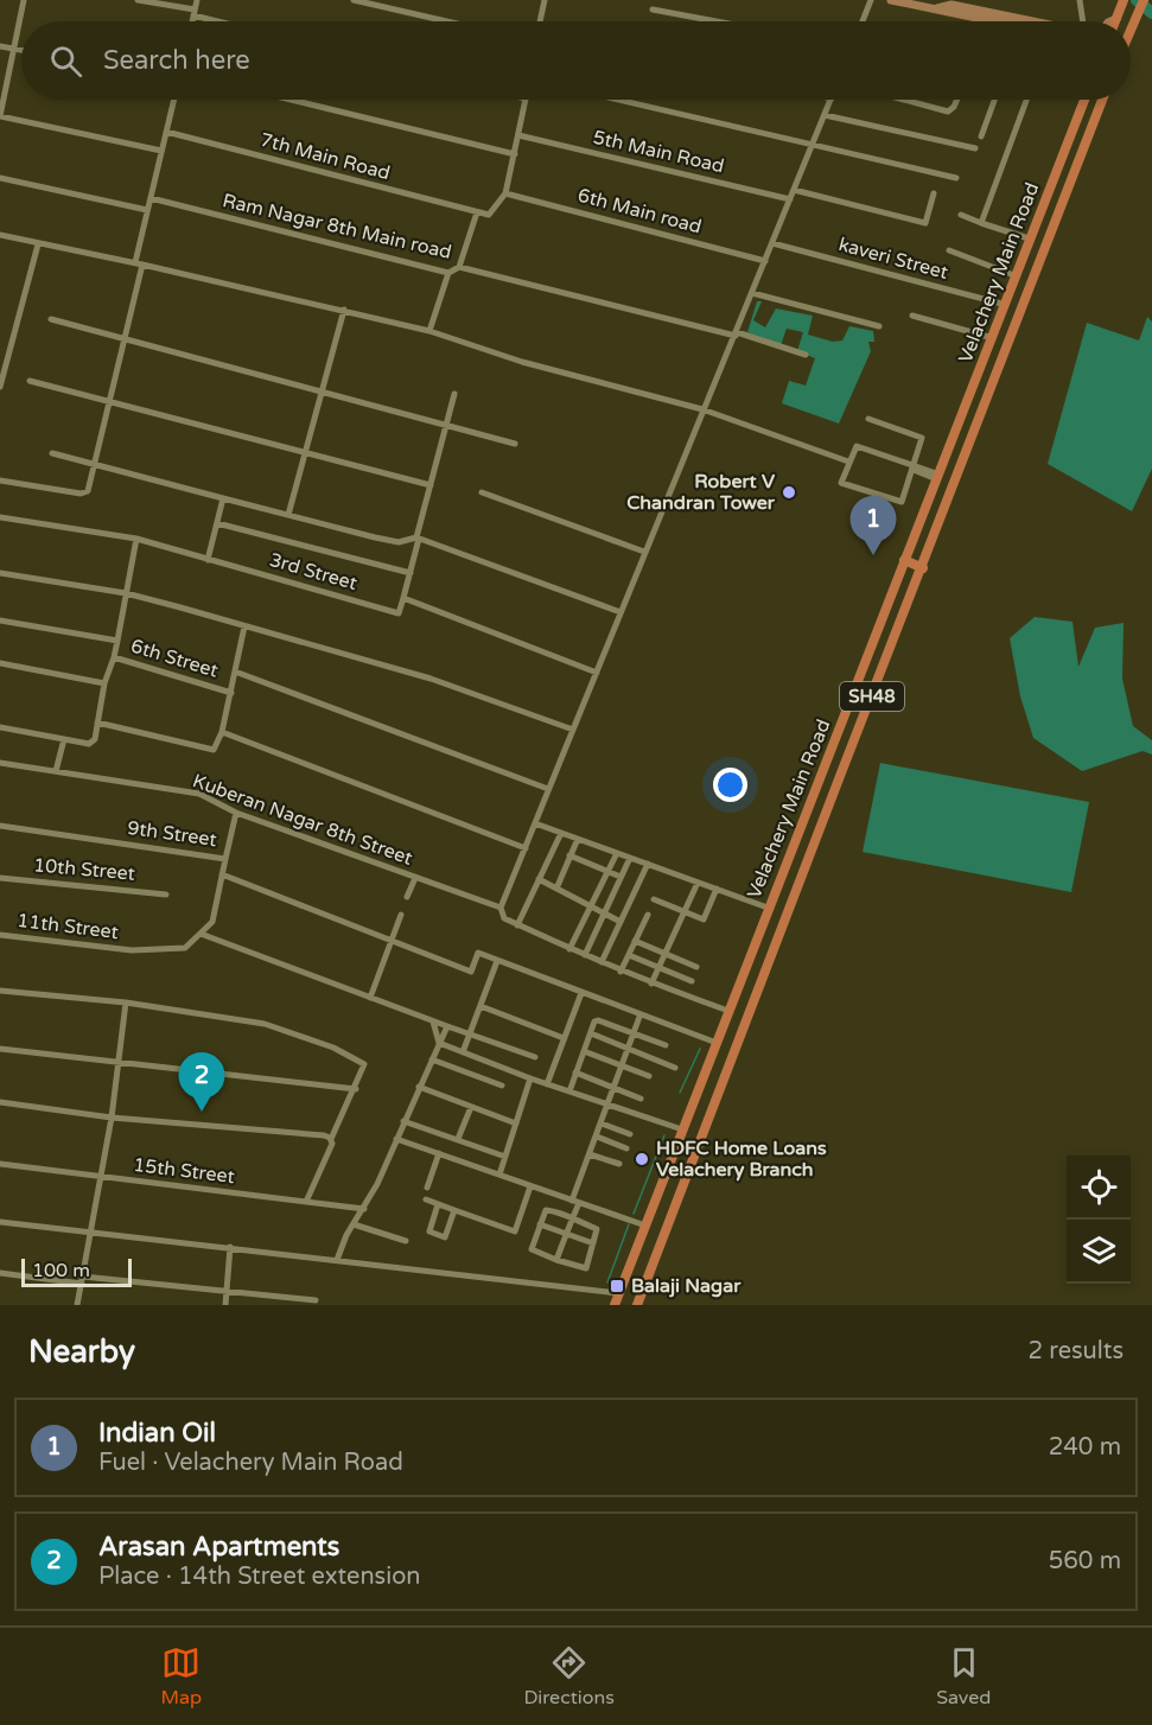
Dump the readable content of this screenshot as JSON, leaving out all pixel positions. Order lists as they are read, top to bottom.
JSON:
{
  "streets": {
    "main road": ["Velachery Main Road", "SH48"],
    "street": [
      "5th Main Road",
      "7th Main Road",
      "6th Main road",
      "Ram Nagar 8th Main road",
      "kaveri Street",
      "3rd Street",
      "6th Street",
      "Kuberan Nagar 8th Street",
      "9th Street",
      "10th Street",
      "11th Street",
      "15th Street"
    ]
  },
  "crossings": [
    ["7th Main Road", "Ram Nagar 8th Main road"],
    ["kaveri Street", "Velachery Main Road"],
    ["9th Street", "11th Street"]
  ],
  "places": {
    "other": ["Robert V Chandran Tower", "HDFC Home Loans Velachery Branch"],
    "transit": ["Balaji Nagar"]
  },
  "scale_bar": "100 m",
  "page": {
    "search": "Search here",
    "pins": ["1", "2"],
    "scale": "100 m",
    "heading": ["Nearby", "2 results"],
    "list": [
      {
        "mark": "1",
        "name": "Indian Oil",
        "note": "Fuel · Velachery Main Road",
        "value": "240 m"
      },
      {
        "mark": "2",
        "name": "Arasan Apartments",
        "note": "Place · 14th Street extension",
        "value": "560 m"
      }
    ],
    "nav": ["Map", "Directions", "Saved"]
  }
}
